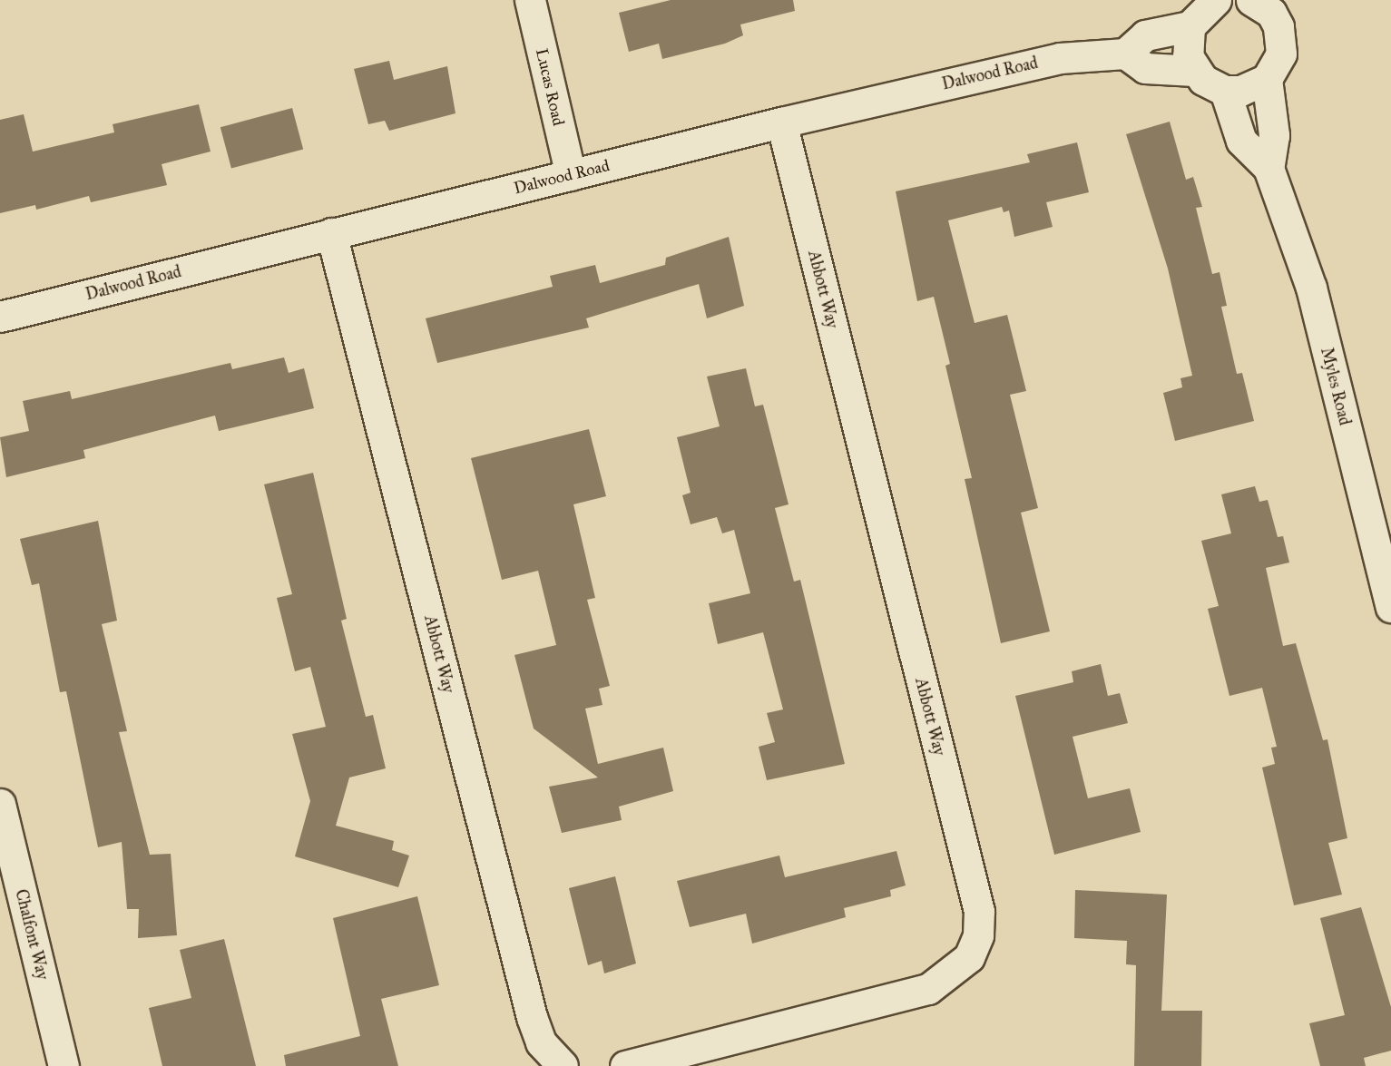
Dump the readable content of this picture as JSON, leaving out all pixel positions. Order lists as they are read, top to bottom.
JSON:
{
  "streets": {
    "street": [
      "Dalwood Road",
      "Lucas Road",
      "Abbott Way",
      "Myles Road",
      "Chalfont Way"
    ]
  },
  "crossings": [
    ["Dalwood Road", "Lucas Road"],
    ["Dalwood Road", "Abbott Way"]
  ]
}
